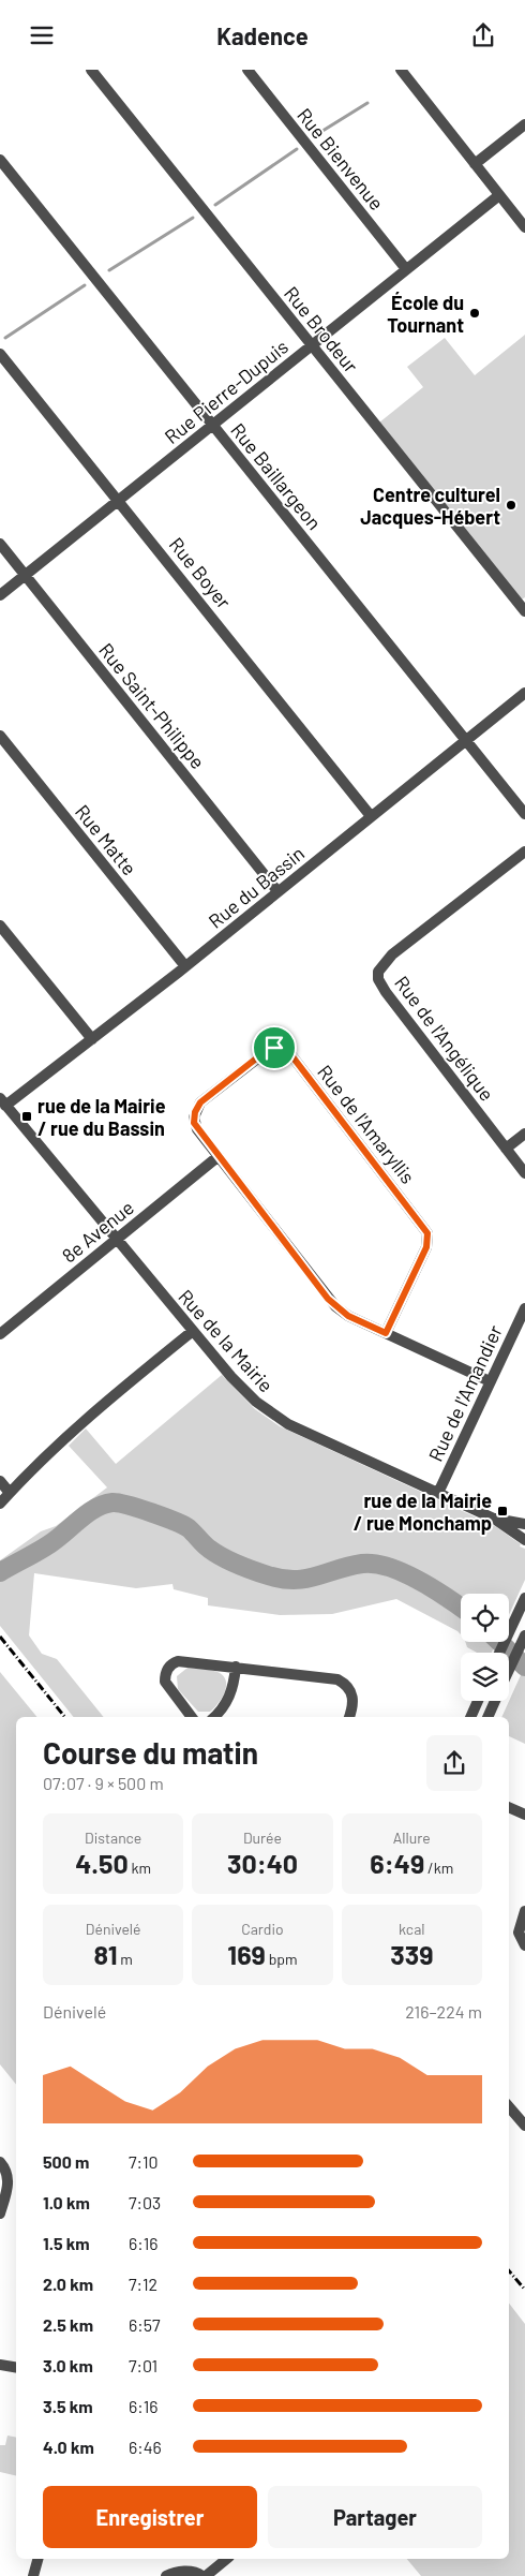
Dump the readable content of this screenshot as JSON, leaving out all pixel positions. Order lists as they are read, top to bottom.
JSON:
{
  "streets": {
    "street": [
      "Rue Bienvenue",
      "Rue Brodeur",
      "Rue Pierre-Dupuis",
      "Rue Baillargeon",
      "Rue Boyer",
      "Rue Saint-Philippe",
      "Rue Matte",
      "Rue du Bassin",
      "Rue de l'Angélique",
      "Rue de l'Amaryllis",
      "8e Avenue",
      "Rue de la Mairie",
      "Rue de l'Amandier"
    ]
  },
  "crossings": [
    ["Rue Bienvenue", "Rue Pierre-Dupuis"],
    ["Rue Brodeur", "Rue Pierre-Dupuis"],
    ["Rue Pierre-Dupuis", "Rue Baillargeon"],
    ["Rue Pierre-Dupuis", "Rue Boyer"],
    ["Rue Pierre-Dupuis", "Rue Saint-Philippe"],
    ["Rue Baillargeon", "Rue du Bassin"],
    ["Rue Boyer", "Rue du Bassin"],
    ["Rue Saint-Philippe", "Rue du Bassin"],
    ["Rue Matte", "Rue du Bassin"],
    ["Rue du Bassin", "Rue de la Mairie"],
    ["Rue de l'Amaryllis", "8e Avenue"],
    ["Rue de l'Amaryllis", "Rue de l'Amandier"],
    ["8e Avenue", "Rue de la Mairie"],
    ["Rue de la Mairie", "Rue de l'Amandier"]
  ],
  "places": {
    "other": ["École du Tournant", "Centre culturel Jacques-Hébert"],
    "transit": ["rue de la Mairie / rue du Bassin", "rue de la Mairie / rue Monchamp"]
  },
  "page": {
    "header": "Kadence",
    "heading": ["Course du matin", "07:07 · 9 × 500 m"],
    "stats": [
      ["Distance", "4.50 km"],
      ["Durée", "30:40"],
      ["Allure", "6:49 /km"],
      ["Dénivelé", "81 m"],
      ["Cardio", "169 bpm"],
      ["kcal", "339"]
    ],
    "chart": ["Dénivelé", "216–224 m"],
    "list": [
      {
        "name": "500 m",
        "note": "7:10"
      },
      {
        "name": "1.0 km",
        "note": "7:03"
      },
      {
        "name": "1.5 km",
        "note": "6:16"
      },
      {
        "name": "2.0 km",
        "note": "7:12"
      },
      {
        "name": "2.5 km",
        "note": "6:57"
      },
      {
        "name": "3.0 km",
        "note": "7:01"
      },
      {
        "name": "3.5 km",
        "note": "6:16"
      },
      {
        "name": "4.0 km",
        "note": "6:46"
      }
    ],
    "buttons": ["Enregistrer", "Partager"]
  }
}
